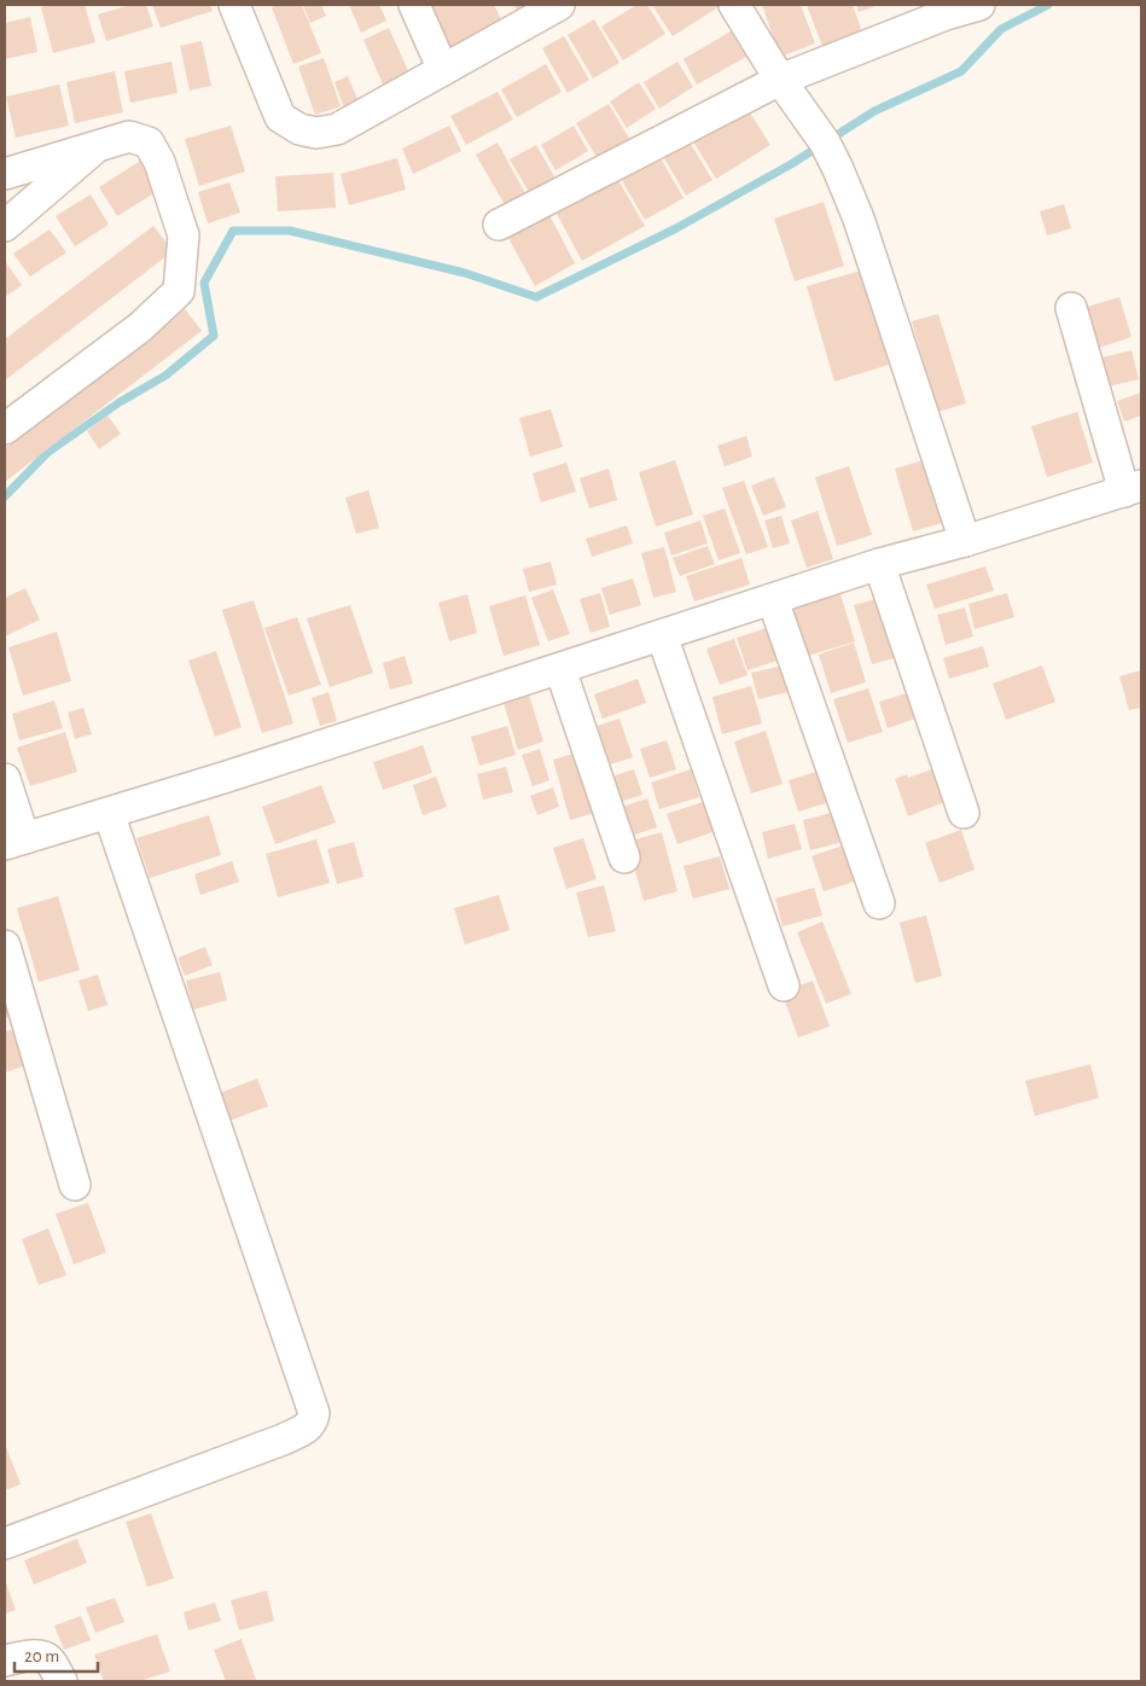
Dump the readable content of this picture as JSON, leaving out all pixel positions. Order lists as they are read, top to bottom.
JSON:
{
  "scale_bar": "20 m"
}
